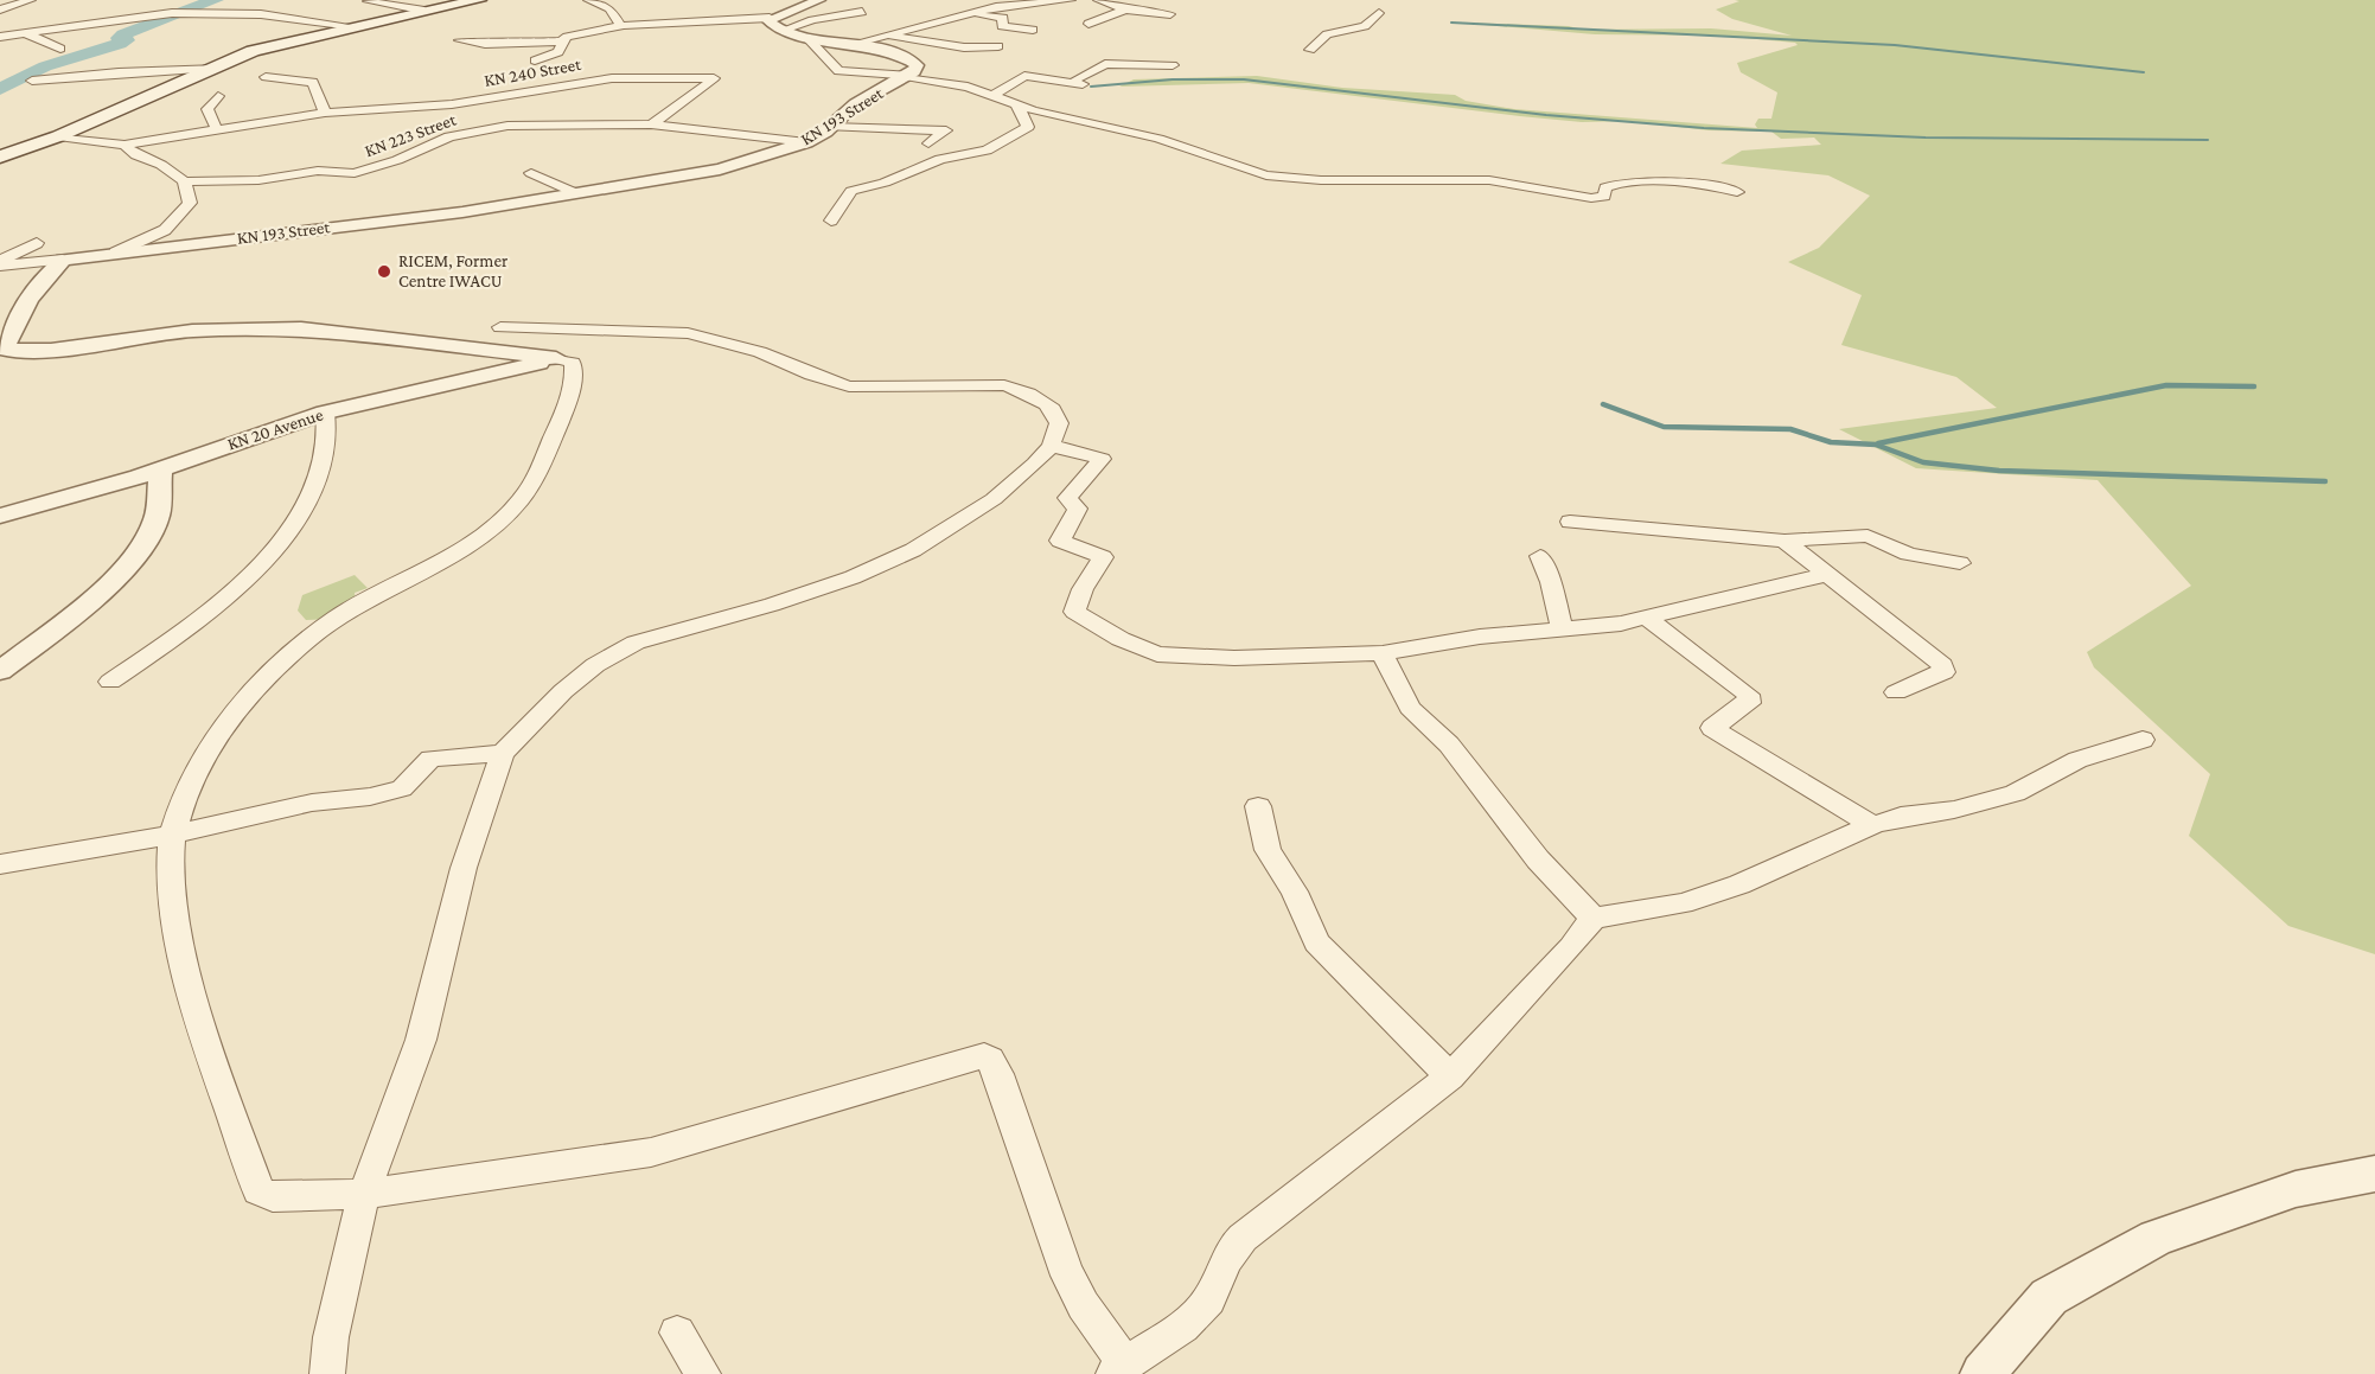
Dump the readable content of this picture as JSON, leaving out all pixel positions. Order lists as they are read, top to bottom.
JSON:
{
  "streets": {
    "street": [
      "KN 240 Street",
      "KN 193 Street",
      "KN 223 Street",
      "KN 20 Avenue"
    ]
  },
  "crossings": [
    ["KN 240 Street", "KN 223 Street"]
  ],
  "places": ["RICEM, Former Centre IWACU"]
}
